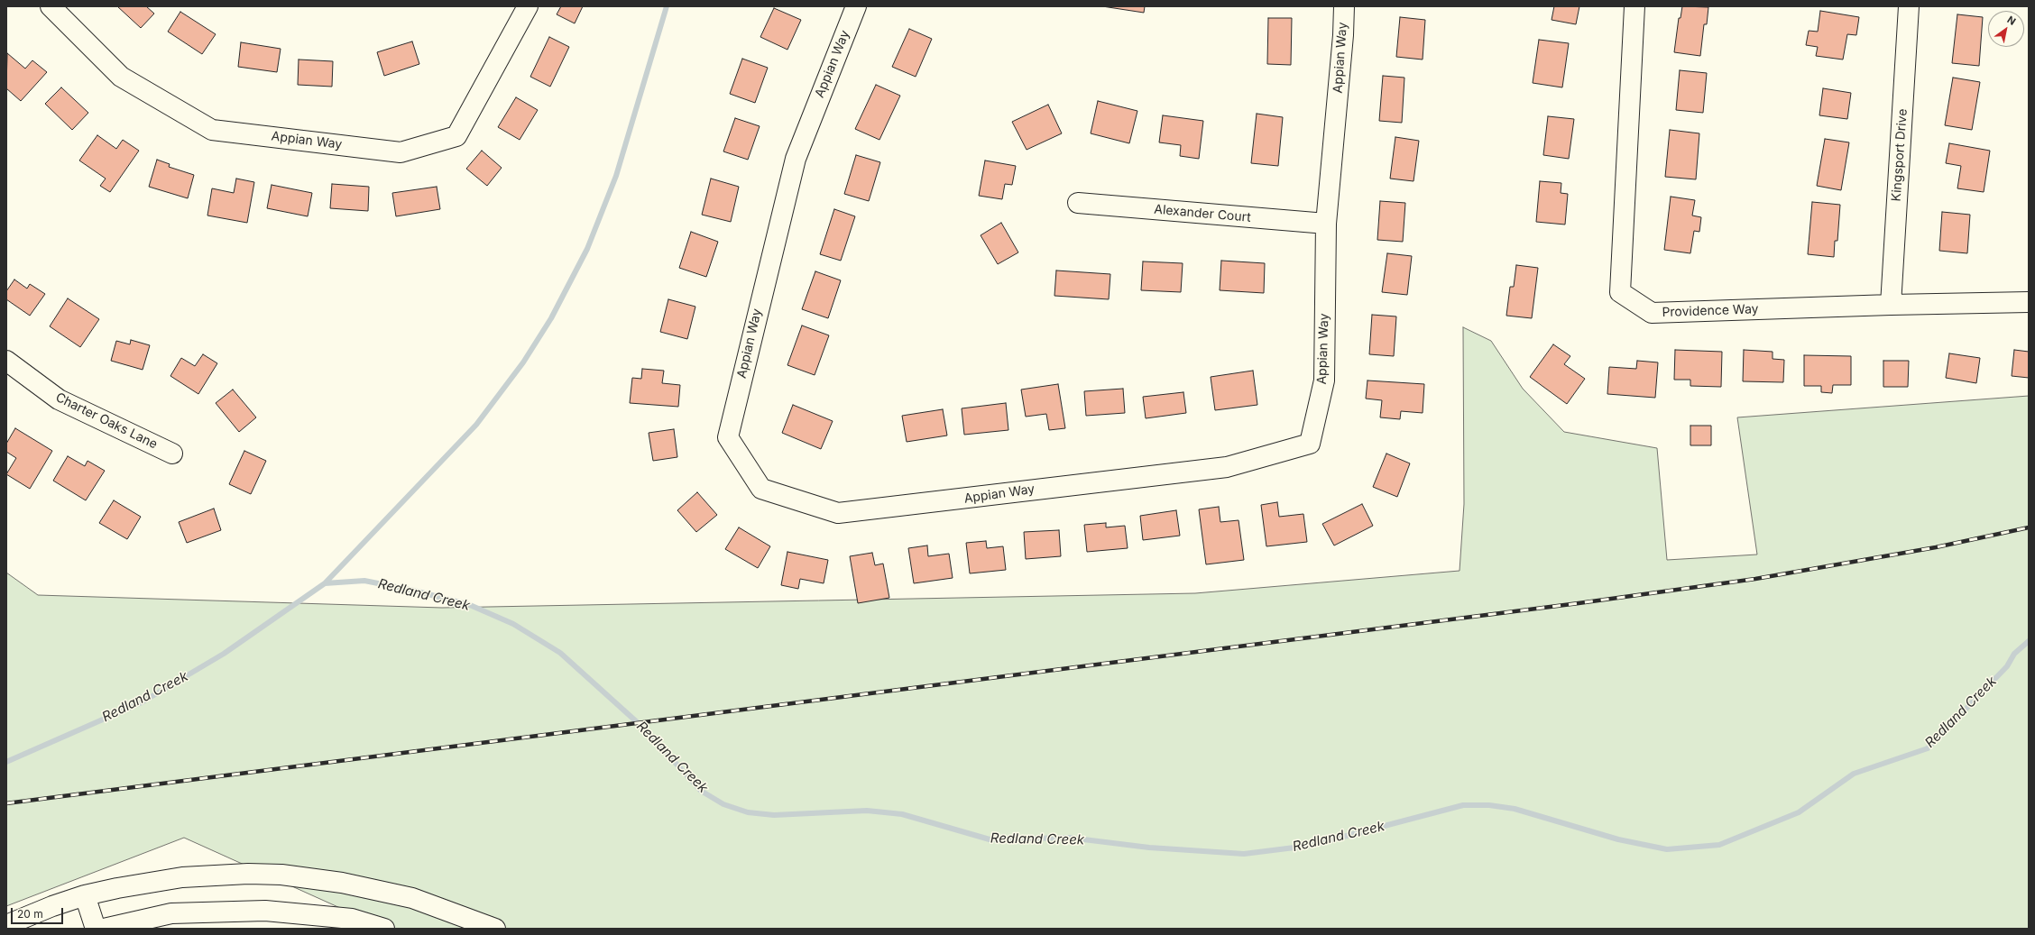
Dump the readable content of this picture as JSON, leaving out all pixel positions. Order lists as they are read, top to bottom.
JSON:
{
  "streets": {
    "street": [
      "Appian Way",
      "Kingsport Drive",
      "Alexander Court",
      "Providence Way",
      "Charter Oaks Lane"
    ]
  },
  "crossings": [
    ["Appian Way", "Alexander Court"],
    ["Kingsport Drive", "Providence Way"]
  ],
  "water": ["Redland Creek"],
  "scale_bar": "20 m",
  "north": "top right"
}
